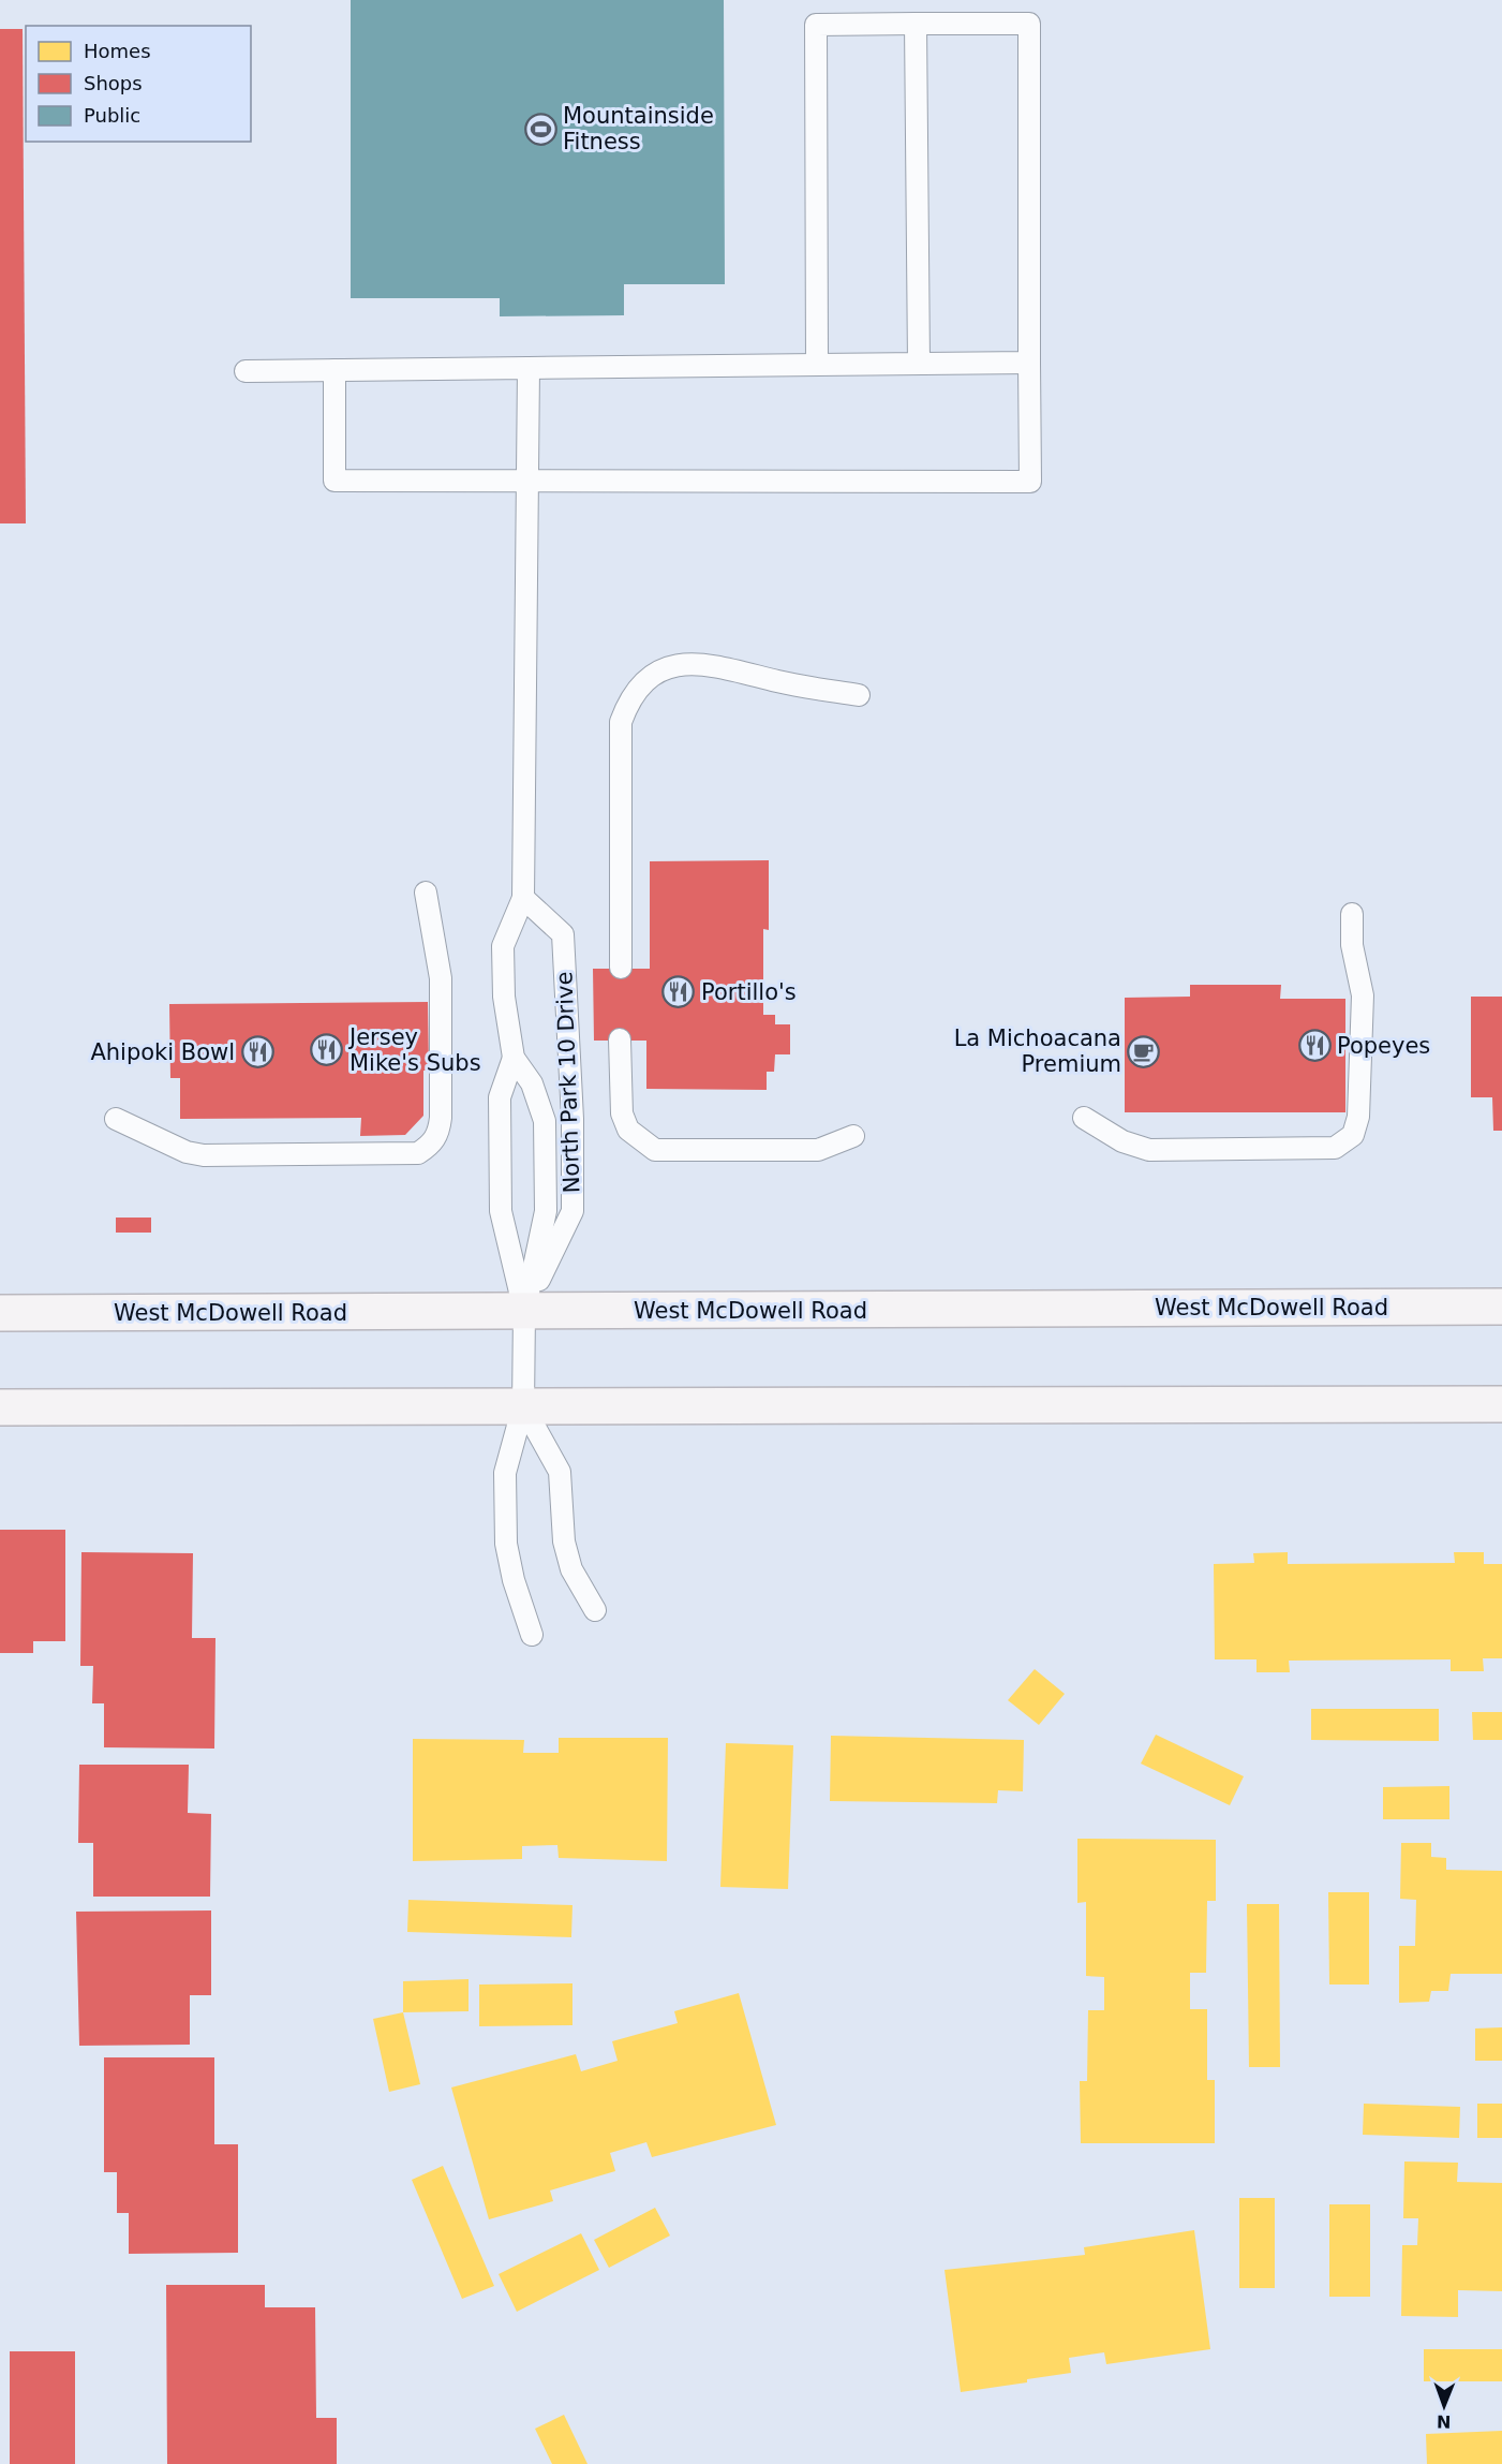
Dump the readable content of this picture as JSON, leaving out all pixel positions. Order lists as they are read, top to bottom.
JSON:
{
  "streets": {
    "main road": ["West McDowell Road"],
    "lane": ["North Park 10 Drive"]
  },
  "crossings": [
    ["North Park 10 Drive", "West McDowell Road"]
  ],
  "places": {
    "sports": ["Mountainside Fitness"],
    "restaurant": [
      "Portillo's",
      "Popeyes",
      "Jersey Mike's Subs",
      "Ahipoki Bowl"
    ],
    "cafe": ["La Michoacana Premium"]
  },
  "legend": ["Homes", "Shops", "Public"],
  "north": "bottom"
}
